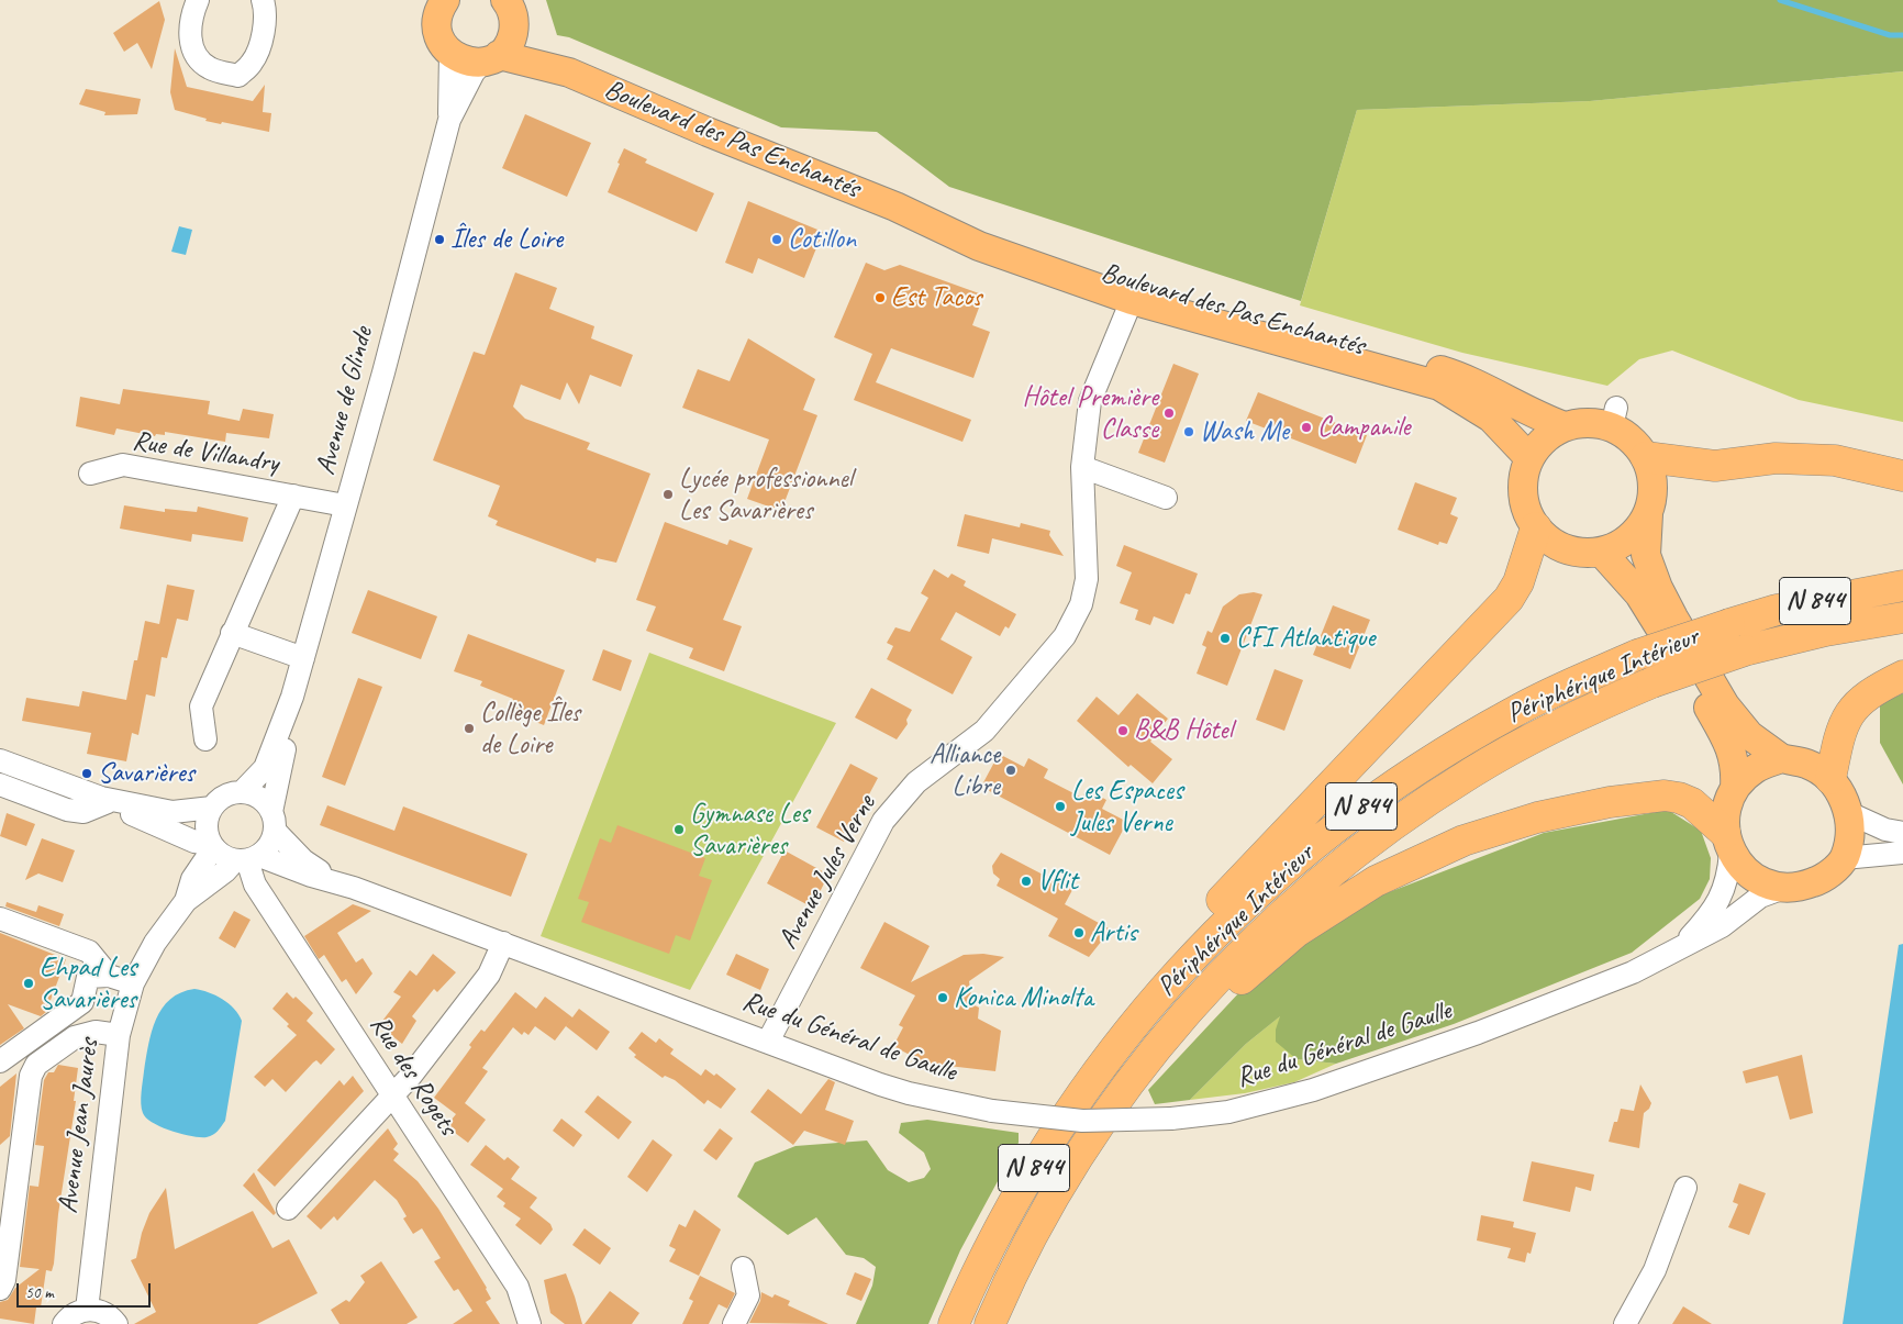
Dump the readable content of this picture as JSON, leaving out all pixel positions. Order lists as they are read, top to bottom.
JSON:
{
  "streets": {
    "highway": ["N 844", "Périphérique Intérieur"],
    "main road": ["Boulevard des Pas Enchantés"],
    "street": [
      "Avenue de Glinde",
      "Rue de Villandry",
      "Avenue Jules Verne",
      "Rue du Général de Gaulle",
      "Rue des Rogets",
      "Avenue Jean Jaurès"
    ]
  },
  "crossings": [
    ["Boulevard des Pas Enchantés", "Avenue de Glinde"],
    ["Boulevard des Pas Enchantés", "Avenue Jules Verne"],
    ["Avenue de Glinde", "Rue de Villandry"],
    ["Avenue de Glinde", "Rue du Général de Gaulle"],
    ["Avenue de Glinde", "Rue des Rogets"],
    ["Avenue de Glinde", "Avenue Jean Jaurès"],
    ["Avenue Jules Verne", "Rue du Général de Gaulle"],
    ["Rue du Général de Gaulle", "Rue des Rogets"],
    ["Rue du Général de Gaulle", "Avenue Jean Jaurès"],
    ["Rue des Rogets", "Avenue Jean Jaurès"]
  ],
  "places": [
    "Îles de Loire",
    "Cotillon",
    "Est Tacos",
    "Hôtel Première Classe",
    "Campanile",
    "Wash Me",
    "Lycée professionnel Les Savarières",
    "CFI Atlantique",
    "Collège Îles de Loire",
    "B&B Hôtel",
    "Alliance Libre",
    "Savarières",
    "Les Espaces Jules Verne",
    "Gymnase Les Savarières",
    "Vflit",
    "Artis",
    "Ehpad Les Savarières",
    "Konica Minolta"
  ],
  "scale_bar": "50 m"
}
